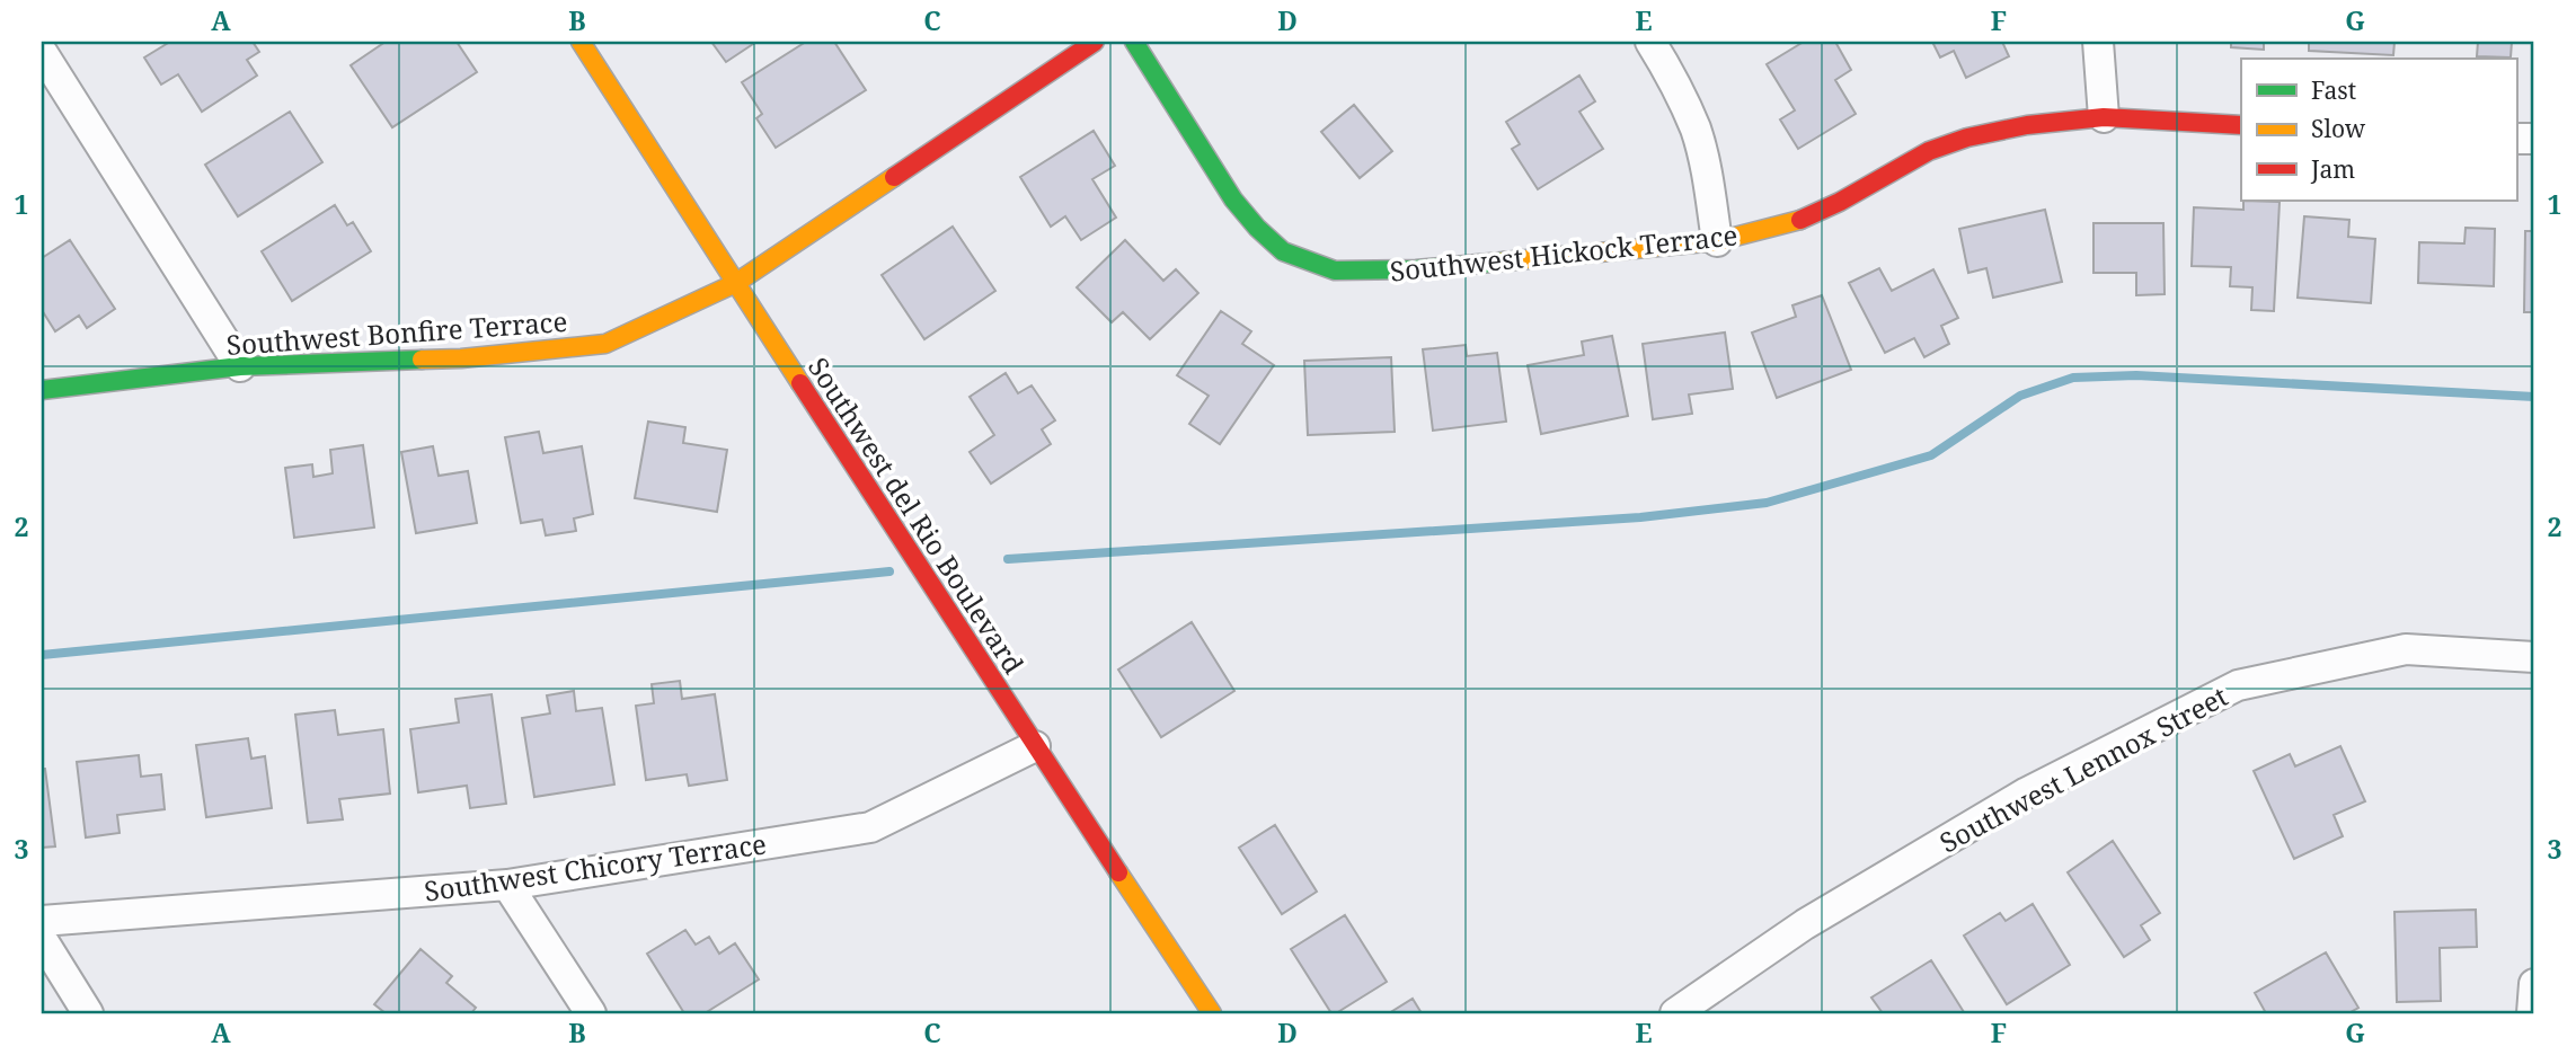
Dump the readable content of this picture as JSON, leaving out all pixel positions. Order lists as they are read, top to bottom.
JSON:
{
  "streets": {
    "street": [
      "Southwest Hickock Terrace",
      "Southwest Bonfire Terrace",
      "Southwest del Rio Boulevard",
      "Southwest Lennox Street",
      "Southwest Chicory Terrace"
    ]
  },
  "crossings": [
    ["Southwest Bonfire Terrace", "Southwest del Rio Boulevard"],
    ["Southwest del Rio Boulevard", "Southwest Chicory Terrace"]
  ],
  "legend": ["Fast", "Slow", "Jam"],
  "grid": {
    "columns": [
      "A",
      "B",
      "C",
      "D",
      "E",
      "F",
      "G"
    ],
    "rows": ["1", "2", "3"]
  }
}
